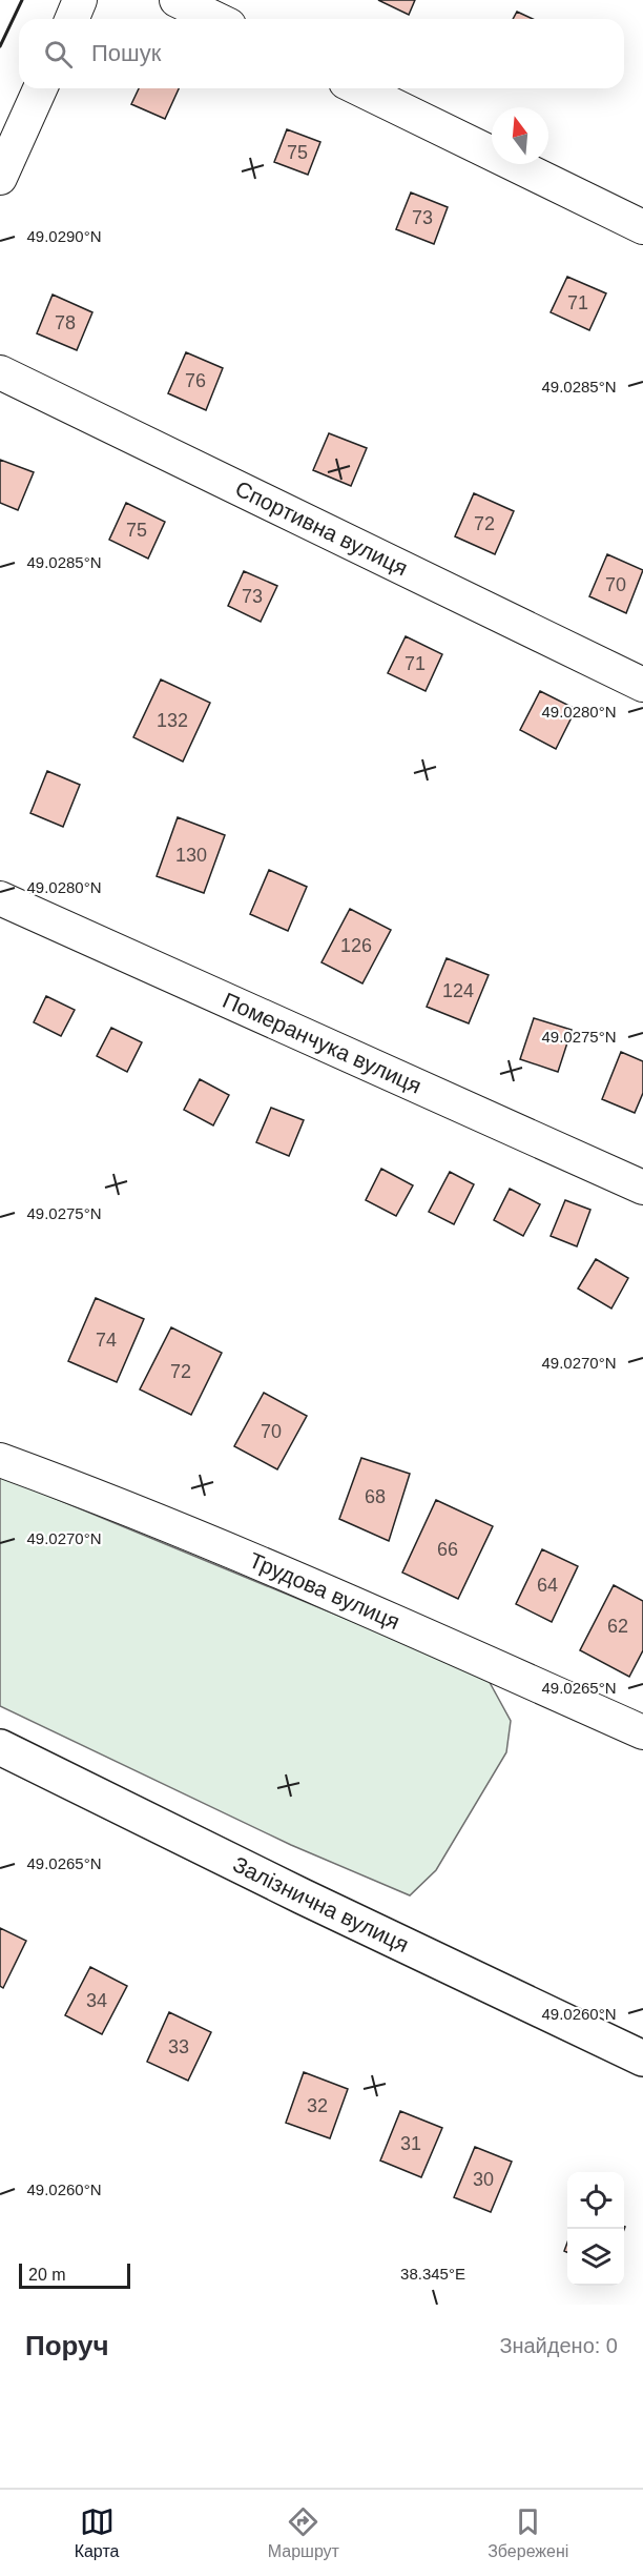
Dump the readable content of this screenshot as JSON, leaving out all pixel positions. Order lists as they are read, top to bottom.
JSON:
{
  "streets": {
    "main road": ["Залізнична вулиця"],
    "street": ["Спортивна вулиця", "Померанчука вулиця", "Трудова вулиця"]
  },
  "house_numbers": [
    "75",
    "73",
    "71",
    "78",
    "76",
    "72",
    "75",
    "70",
    "73",
    "71",
    "132",
    "130",
    "126",
    "124",
    "74",
    "72",
    "70",
    "68",
    "66",
    "64",
    "62",
    "34",
    "33",
    "32",
    "31",
    "30"
  ],
  "scale_bar": "20 m",
  "north": "top",
  "page": {
    "search": "Пошук",
    "scale": "20 m",
    "heading": ["Поруч", "Знайдено: 0"],
    "nav": ["Карта", "Маршрут", "Збережені"]
  },
  "coordinates": [
    "49.0290°N",
    "49.0285°N",
    "49.0280°N",
    "49.0275°N",
    "49.0270°N",
    "49.0265°N",
    "49.0260°N",
    "38.345°E"
  ]
}
